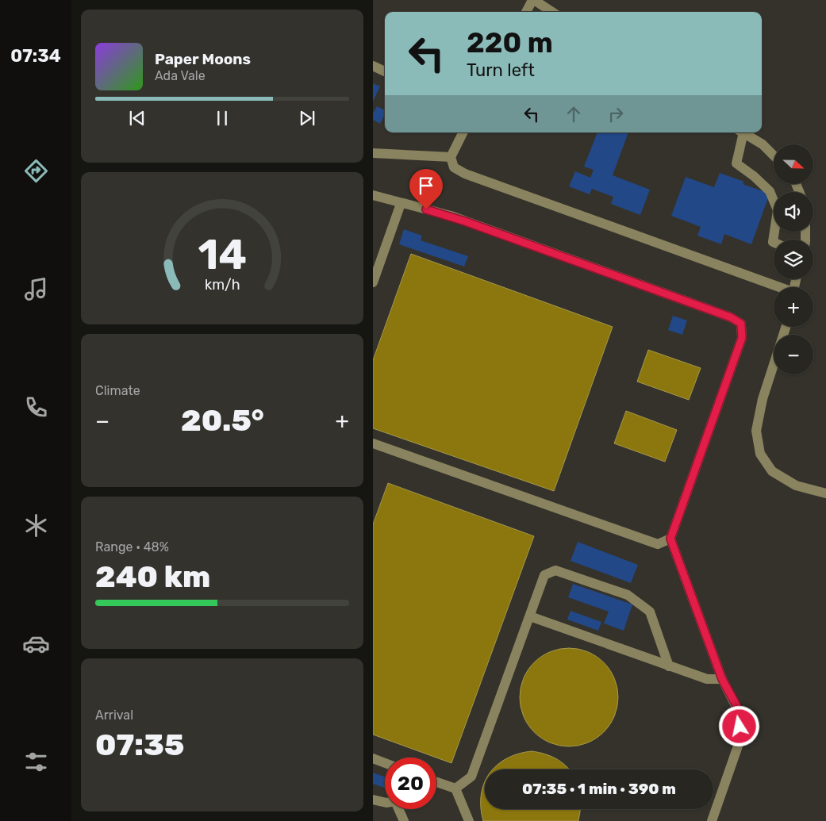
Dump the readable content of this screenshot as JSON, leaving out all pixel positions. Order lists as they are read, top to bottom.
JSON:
{
  "north": "right",
  "page": {
    "tabs": "07:34",
    "turn": ["220 m", "Turn left"],
    "song": ["Paper Moons", "Ada Vale"],
    "map_buttons": ["+", "−"],
    "tile": [
      "Climate",
      ["Range · 48%", "240 km"],
      ["Arrival", "07:35"]
    ],
    "heat": ["−", "20.5°", "+"],
    "limit": "20",
    "trip": "07:35 · 1 min · 390 m",
    "gauge": ["14", "km/h"]
  }
}
